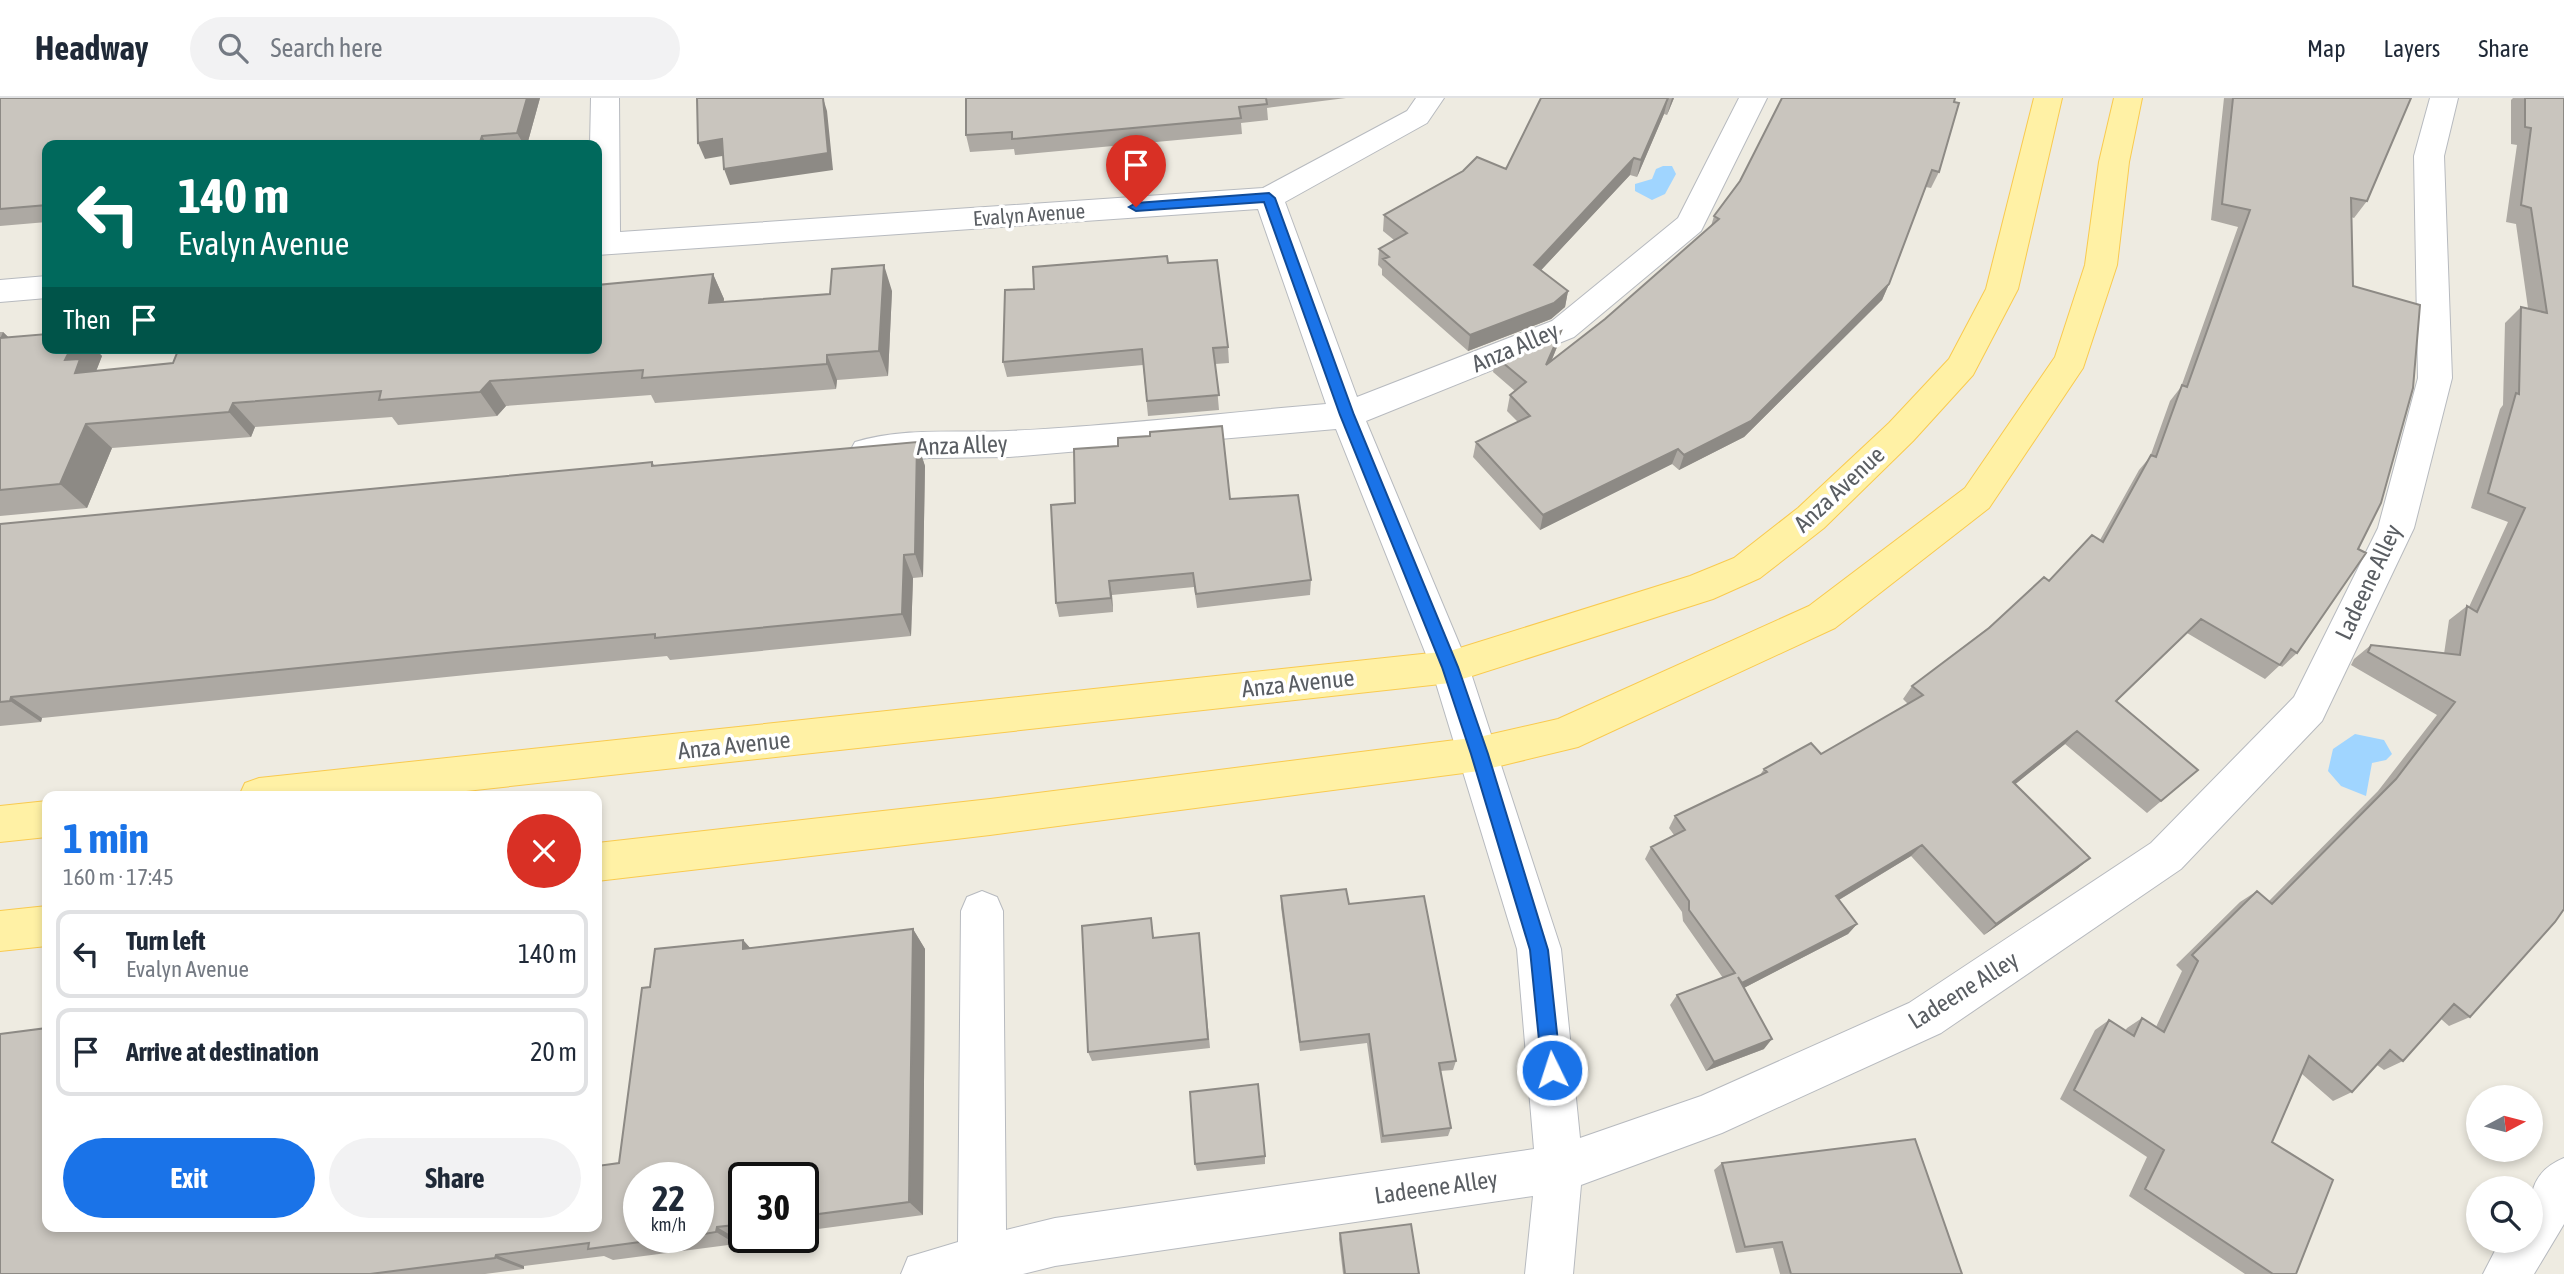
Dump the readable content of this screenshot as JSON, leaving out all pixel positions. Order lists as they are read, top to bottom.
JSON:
{
  "streets": {
    "main road": ["Anza Avenue"],
    "street": ["Evalyn Avenue", "Anza Alley", "Ladeene Alley"]
  },
  "north": "right",
  "page": {
    "header": "Headway",
    "search": "Search here",
    "nav": ["Map", "Layers", "Share"],
    "turn": ["140 m", "Evalyn Avenue"],
    "then": "Then",
    "heading": ["1 min", "160 m · 17:45"],
    "list": [
      {
        "name": "Turn left",
        "note": "Evalyn Avenue",
        "value": "140 m"
      },
      {
        "name": "Arrive at destination",
        "value": "20 m"
      }
    ],
    "buttons": ["Exit", "Share"],
    "speed": "22 km/h",
    "limit": "30"
  }
}
